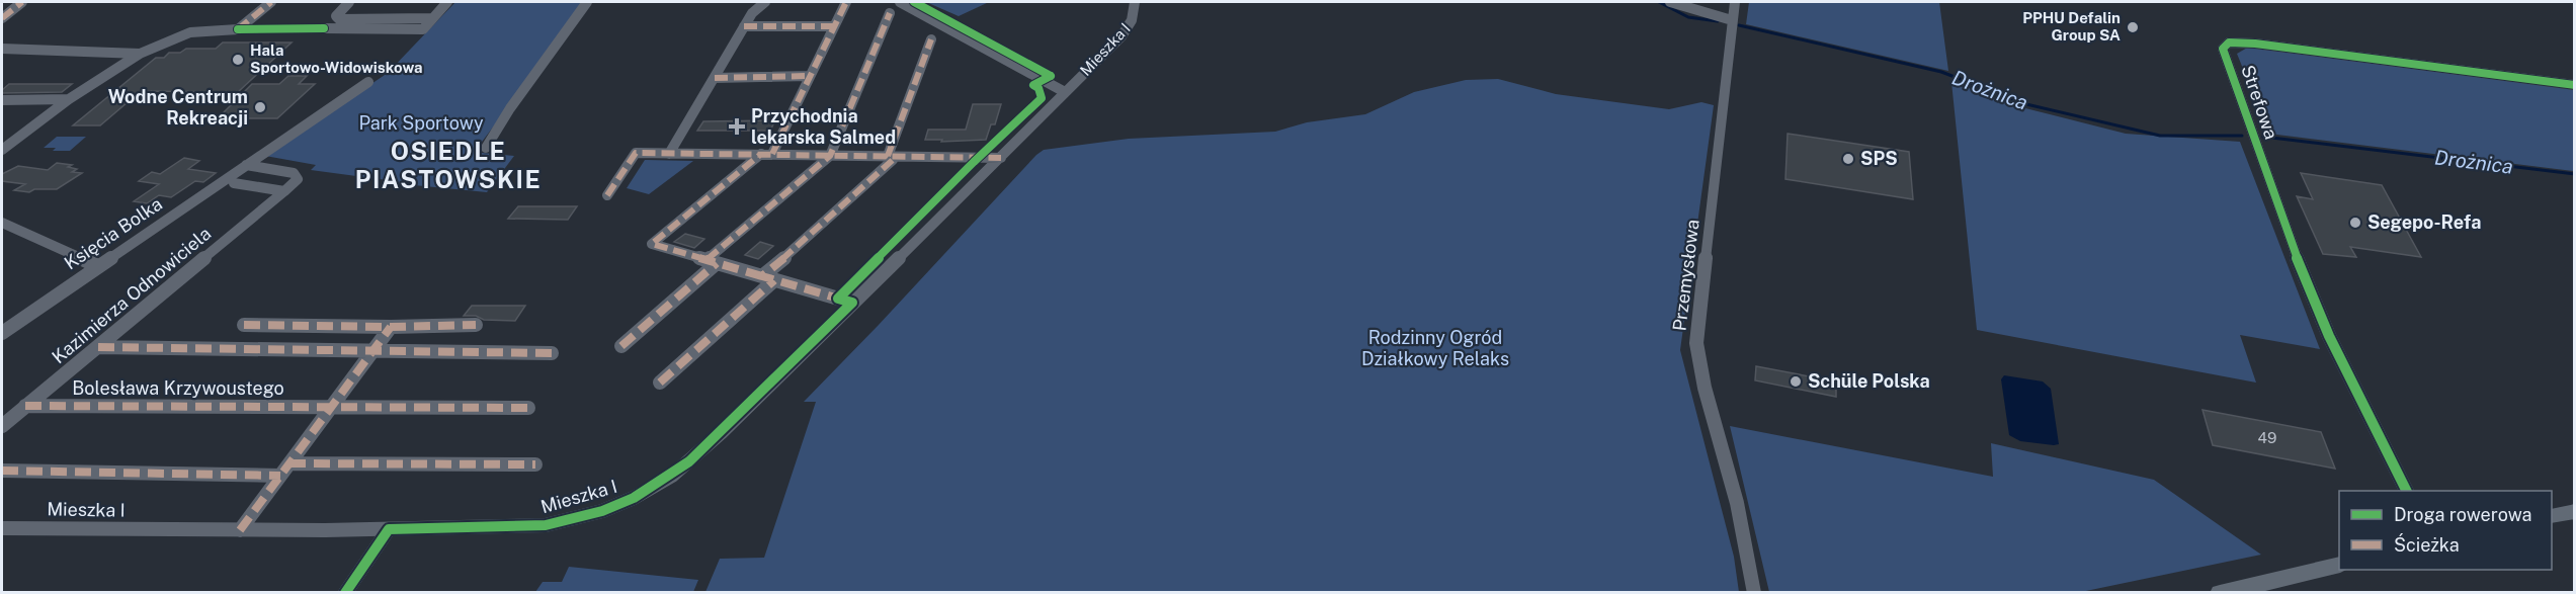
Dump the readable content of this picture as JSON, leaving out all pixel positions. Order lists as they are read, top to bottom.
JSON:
{
  "streets": {
    "street": [
      "Mieszka I",
      "Strefowa",
      "Księcia Bolka",
      "Przemysłowa",
      "Kazimierza Odnowiciela",
      "Bolesława Krzywoustego"
    ]
  },
  "crossings": [
    ["Kazimierza Odnowiciela", "Bolesława Krzywoustego"]
  ],
  "districts": ["OSIEDLE PIASTOWSKIE"],
  "water": ["Drożnica"],
  "parks": ["Park Sportowy", "Rodzinny Ogród Działkowy Relaks"],
  "places": {
    "other": [
      "PPHU Defalin Group SA",
      "Hala Sportowo-Widowiskowa",
      "Wodne Centrum Rekreacji",
      "SPS",
      "Segepo-Refa",
      "Schüle Polska"
    ],
    "health": ["Przychodnia lekarska Salmed"]
  },
  "house_numbers": ["49"],
  "legend": ["Droga rowerowa", "Ścieżka"]
}
